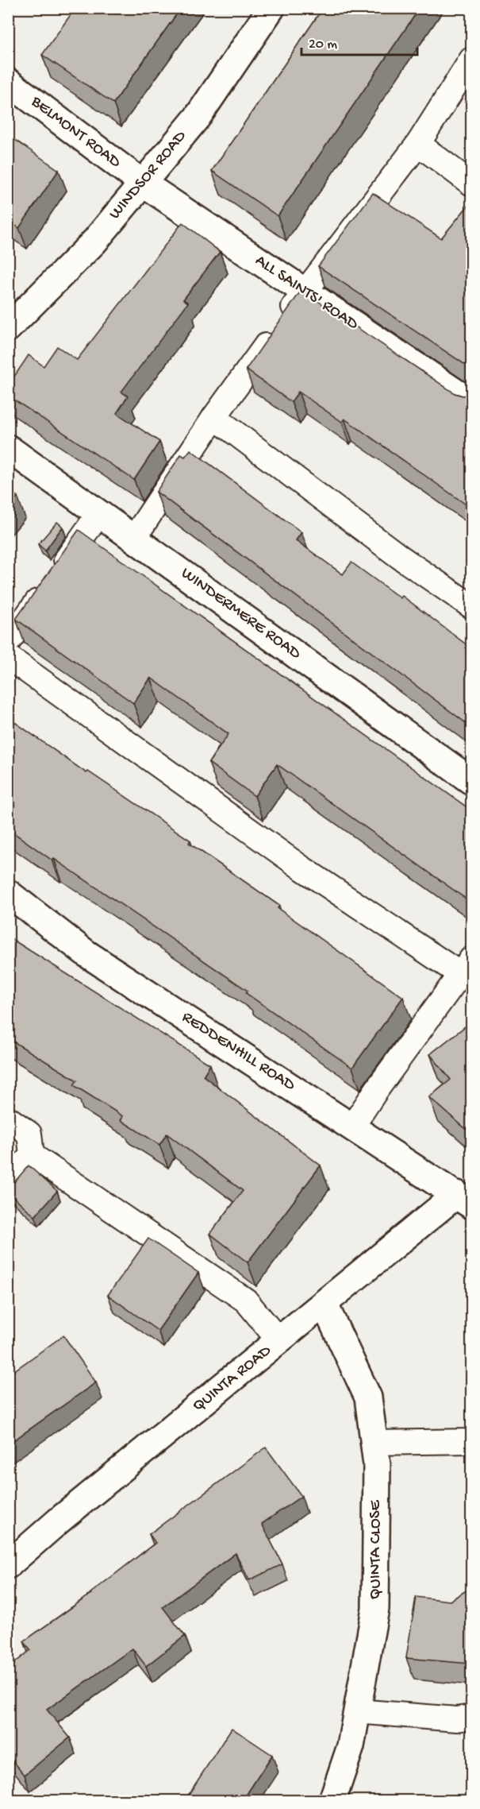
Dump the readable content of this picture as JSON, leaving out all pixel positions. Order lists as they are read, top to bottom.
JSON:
{
  "streets": {
    "street": [
      "BELMONT ROAD",
      "WINDSOR ROAD",
      "ALL SAINTS' ROAD",
      "WINDERMERE ROAD",
      "REDDENHILL ROAD",
      "QUINTA ROAD",
      "QUINTA CLOSE"
    ]
  },
  "crossings": [
    ["BELMONT ROAD", "WINDSOR ROAD"],
    ["BELMONT ROAD", "ALL SAINTS' ROAD"],
    ["WINDSOR ROAD", "ALL SAINTS' ROAD"],
    ["REDDENHILL ROAD", "QUINTA ROAD"],
    ["QUINTA ROAD", "QUINTA CLOSE"]
  ],
  "scale_bar": "20 m"
}
